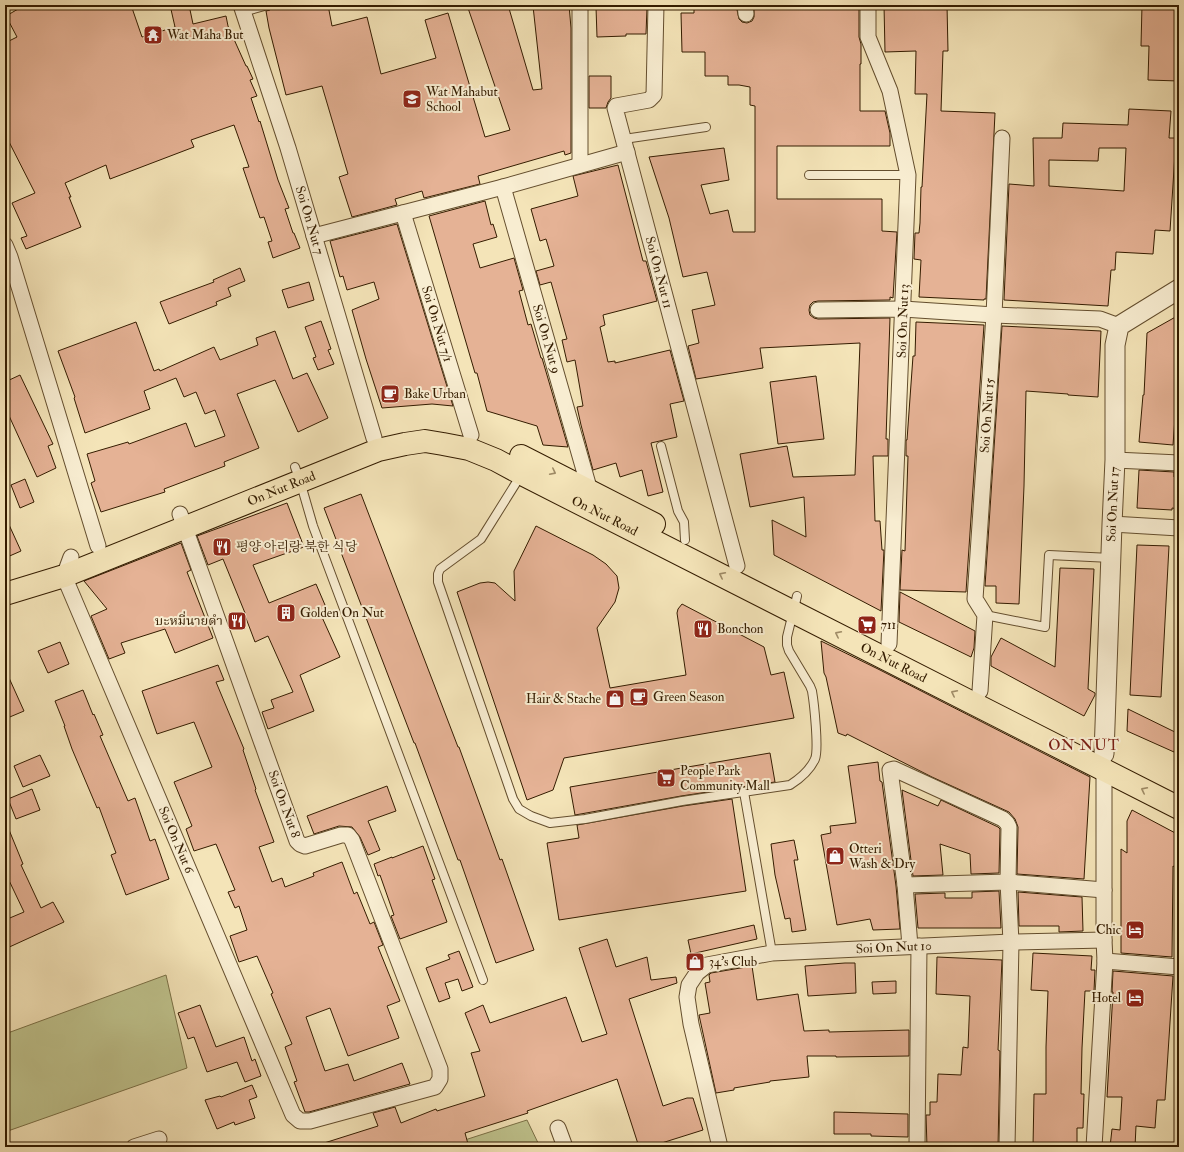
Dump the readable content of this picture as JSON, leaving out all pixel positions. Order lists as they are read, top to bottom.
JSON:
{
  "streets": {
    "main road": ["On Nut Road"],
    "street": [
      "Soi On Nut 7",
      "Soi On Nut 11",
      "Soi On Nut 13",
      "Soi On Nut 7/1",
      "Soi On Nut 9",
      "Soi On Nut 15",
      "Soi On Nut 17",
      "Soi On Nut 8",
      "Soi On Nut 6",
      "Soi On Nut 10"
    ]
  },
  "crossings": [
    ["Soi On Nut 7", "On Nut Road"],
    ["Soi On Nut 11", "On Nut Road"],
    ["Soi On Nut 13", "On Nut Road"],
    ["Soi On Nut 7/1", "On Nut Road"],
    ["Soi On Nut 9", "On Nut Road"],
    ["Soi On Nut 15", "On Nut Road"],
    ["On Nut Road", "Soi On Nut 17"],
    ["On Nut Road", "Soi On Nut 8"],
    ["On Nut Road", "Soi On Nut 6"],
    ["Soi On Nut 8", "Soi On Nut 6"]
  ],
  "districts": ["ON NUT"],
  "places": {
    "temple": ["Wat Maha But"],
    "school or university": ["Wat Mahabut School"],
    "cafe": ["Bake Urban", "Green Season"],
    "restaurant": ["평양 아리랑 북한 식당", "บะหมี่นายดำ", "Bonchon"],
    "building": ["Golden On Nut"],
    "supermarket": ["711", "People Park Community Mall"],
    "shop": ["Hair & Stache", "Otteri Wash & Dry", "34's Club"],
    "hotel": ["Chic", "Hotel"]
  }
}
